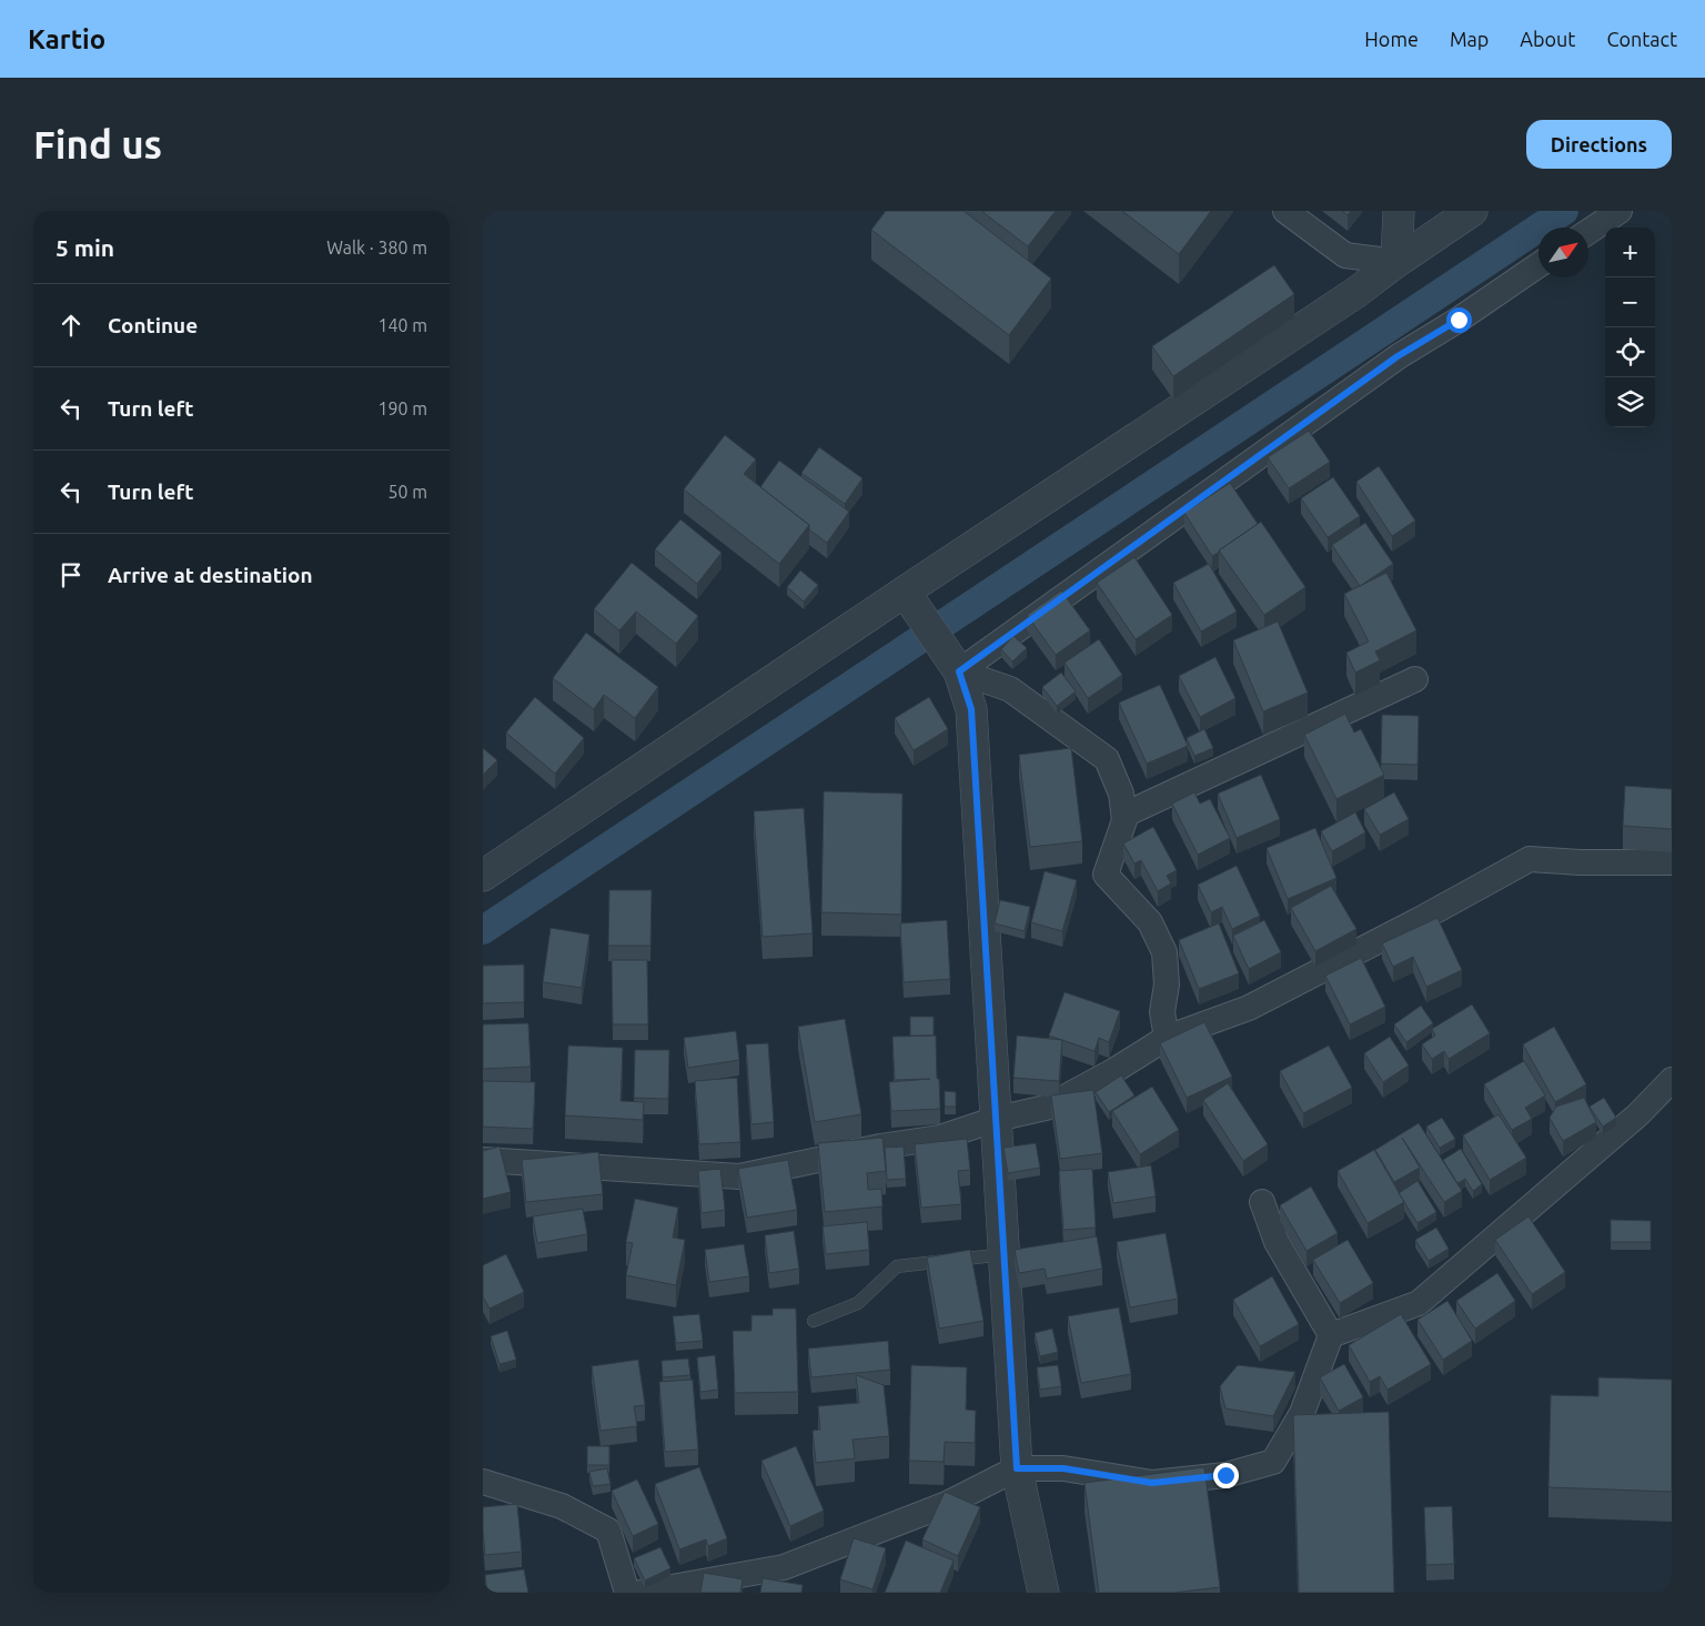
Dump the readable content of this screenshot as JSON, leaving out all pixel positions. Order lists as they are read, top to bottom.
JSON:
{
  "north": "top right",
  "page": {
    "header": "Kartio",
    "nav": [
      "Home",
      "Map",
      "About",
      "Contact"
    ],
    "buttons": "Directions",
    "title": "Find us",
    "heading": ["5 min", "Walk · 380 m"],
    "map_buttons": ["+", "−"],
    "list": [
      ["Continue", "140 m"],
      ["Turn left", "190 m"],
      ["Turn left", "50 m"],
      "Arrive at destination"
    ]
  }
}
